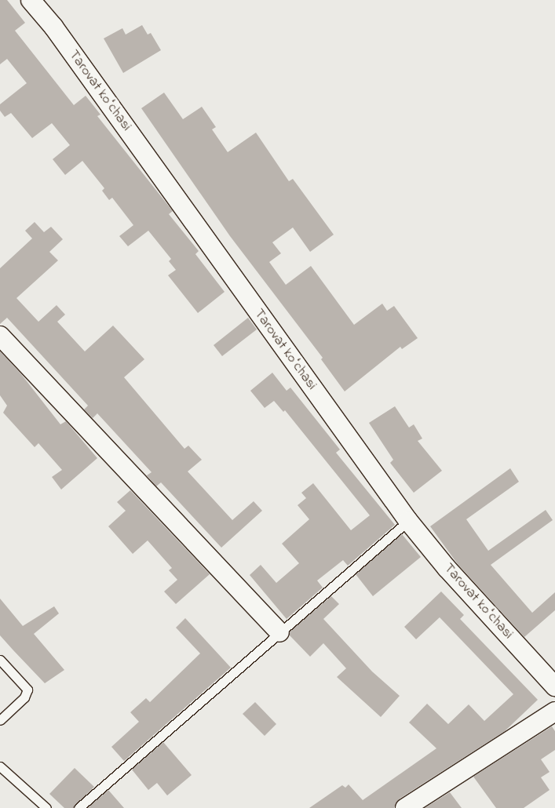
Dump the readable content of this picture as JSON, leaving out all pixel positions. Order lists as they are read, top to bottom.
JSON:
{
  "streets": {
    "street": ["Tarovat koʻchasi"]
  }
}
